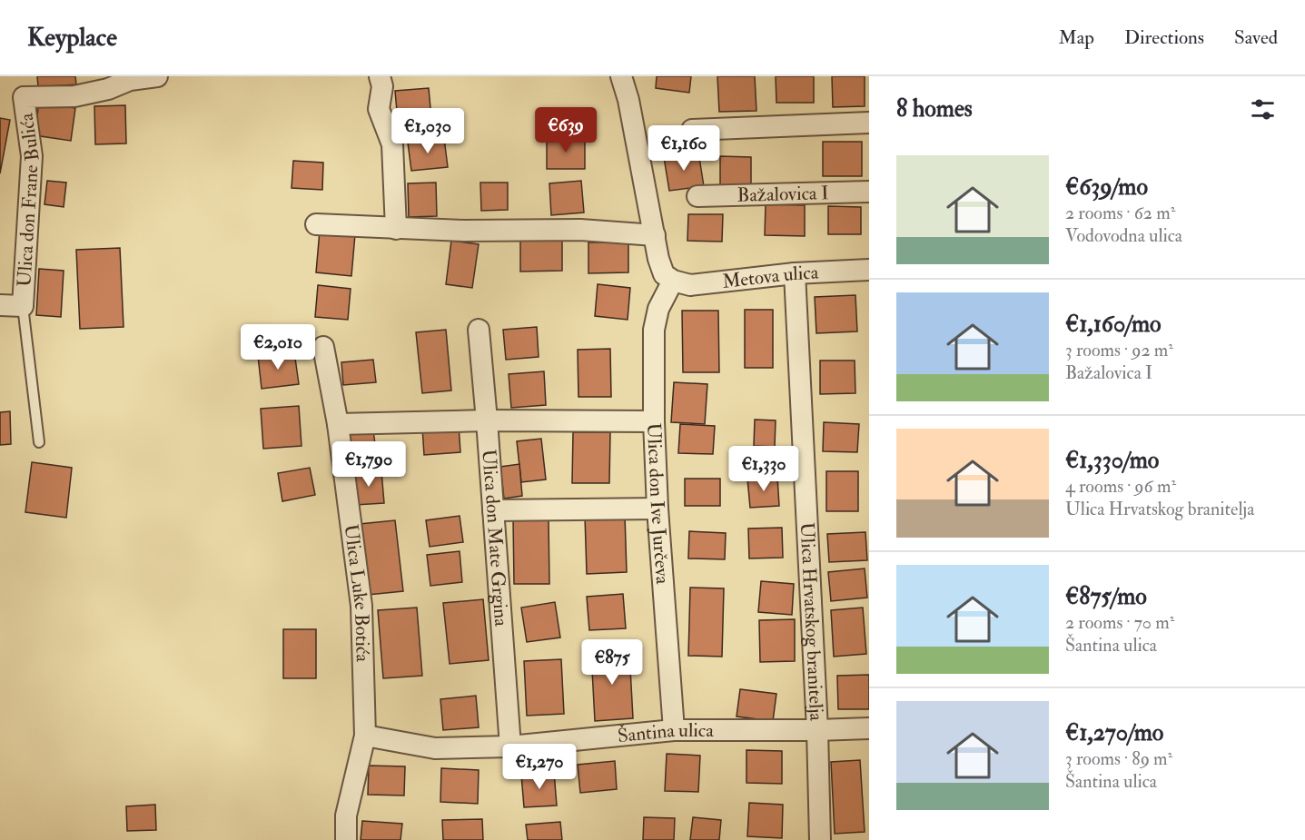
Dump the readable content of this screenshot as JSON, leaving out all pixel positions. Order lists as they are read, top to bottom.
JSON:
{
  "streets": {
    "street": [
      "Bažalovica I",
      "Ulica don Frane Bulića",
      "Metova ulica",
      "Ulica don Ive Jurčeva",
      "Ulica don Mate Grgina",
      "Ulica Luke Botića",
      "Ulica Hrvatskog branitelja",
      "Šantina ulica"
    ]
  },
  "crossings": [
    ["Metova ulica", "Ulica don Ive Jurčeva"],
    ["Metova ulica", "Ulica Hrvatskog branitelja"],
    ["Ulica don Ive Jurčeva", "Šantina ulica"],
    ["Ulica don Mate Grgina", "Šantina ulica"],
    ["Ulica Luke Botića", "Šantina ulica"],
    ["Ulica Hrvatskog branitelja", "Šantina ulica"]
  ],
  "page": {
    "header": "Keyplace",
    "nav": ["Map", "Directions", "Saved"],
    "heading": "8 homes",
    "price": [
      "€639",
      "€1,030",
      "€1,160",
      "€2,010",
      "€1,790",
      "€1,330",
      "€875",
      "€1,270"
    ],
    "list": [
      {
        "name": "€639/mo",
        "note": "2 rooms · 62 m² · Vodovodna ulica"
      },
      {
        "name": "€1,160/mo",
        "note": "3 rooms · 92 m² · Bažalovica I"
      },
      {
        "name": "€1,330/mo",
        "note": "4 rooms · 96 m² · Ulica Hrvatskog branitelja"
      },
      {
        "name": "€875/mo",
        "note": "2 rooms · 70 m² · Šantina ulica"
      },
      {
        "name": "€1,270/mo",
        "note": "3 rooms · 89 m² · Šantina ulica"
      }
    ]
  }
}
